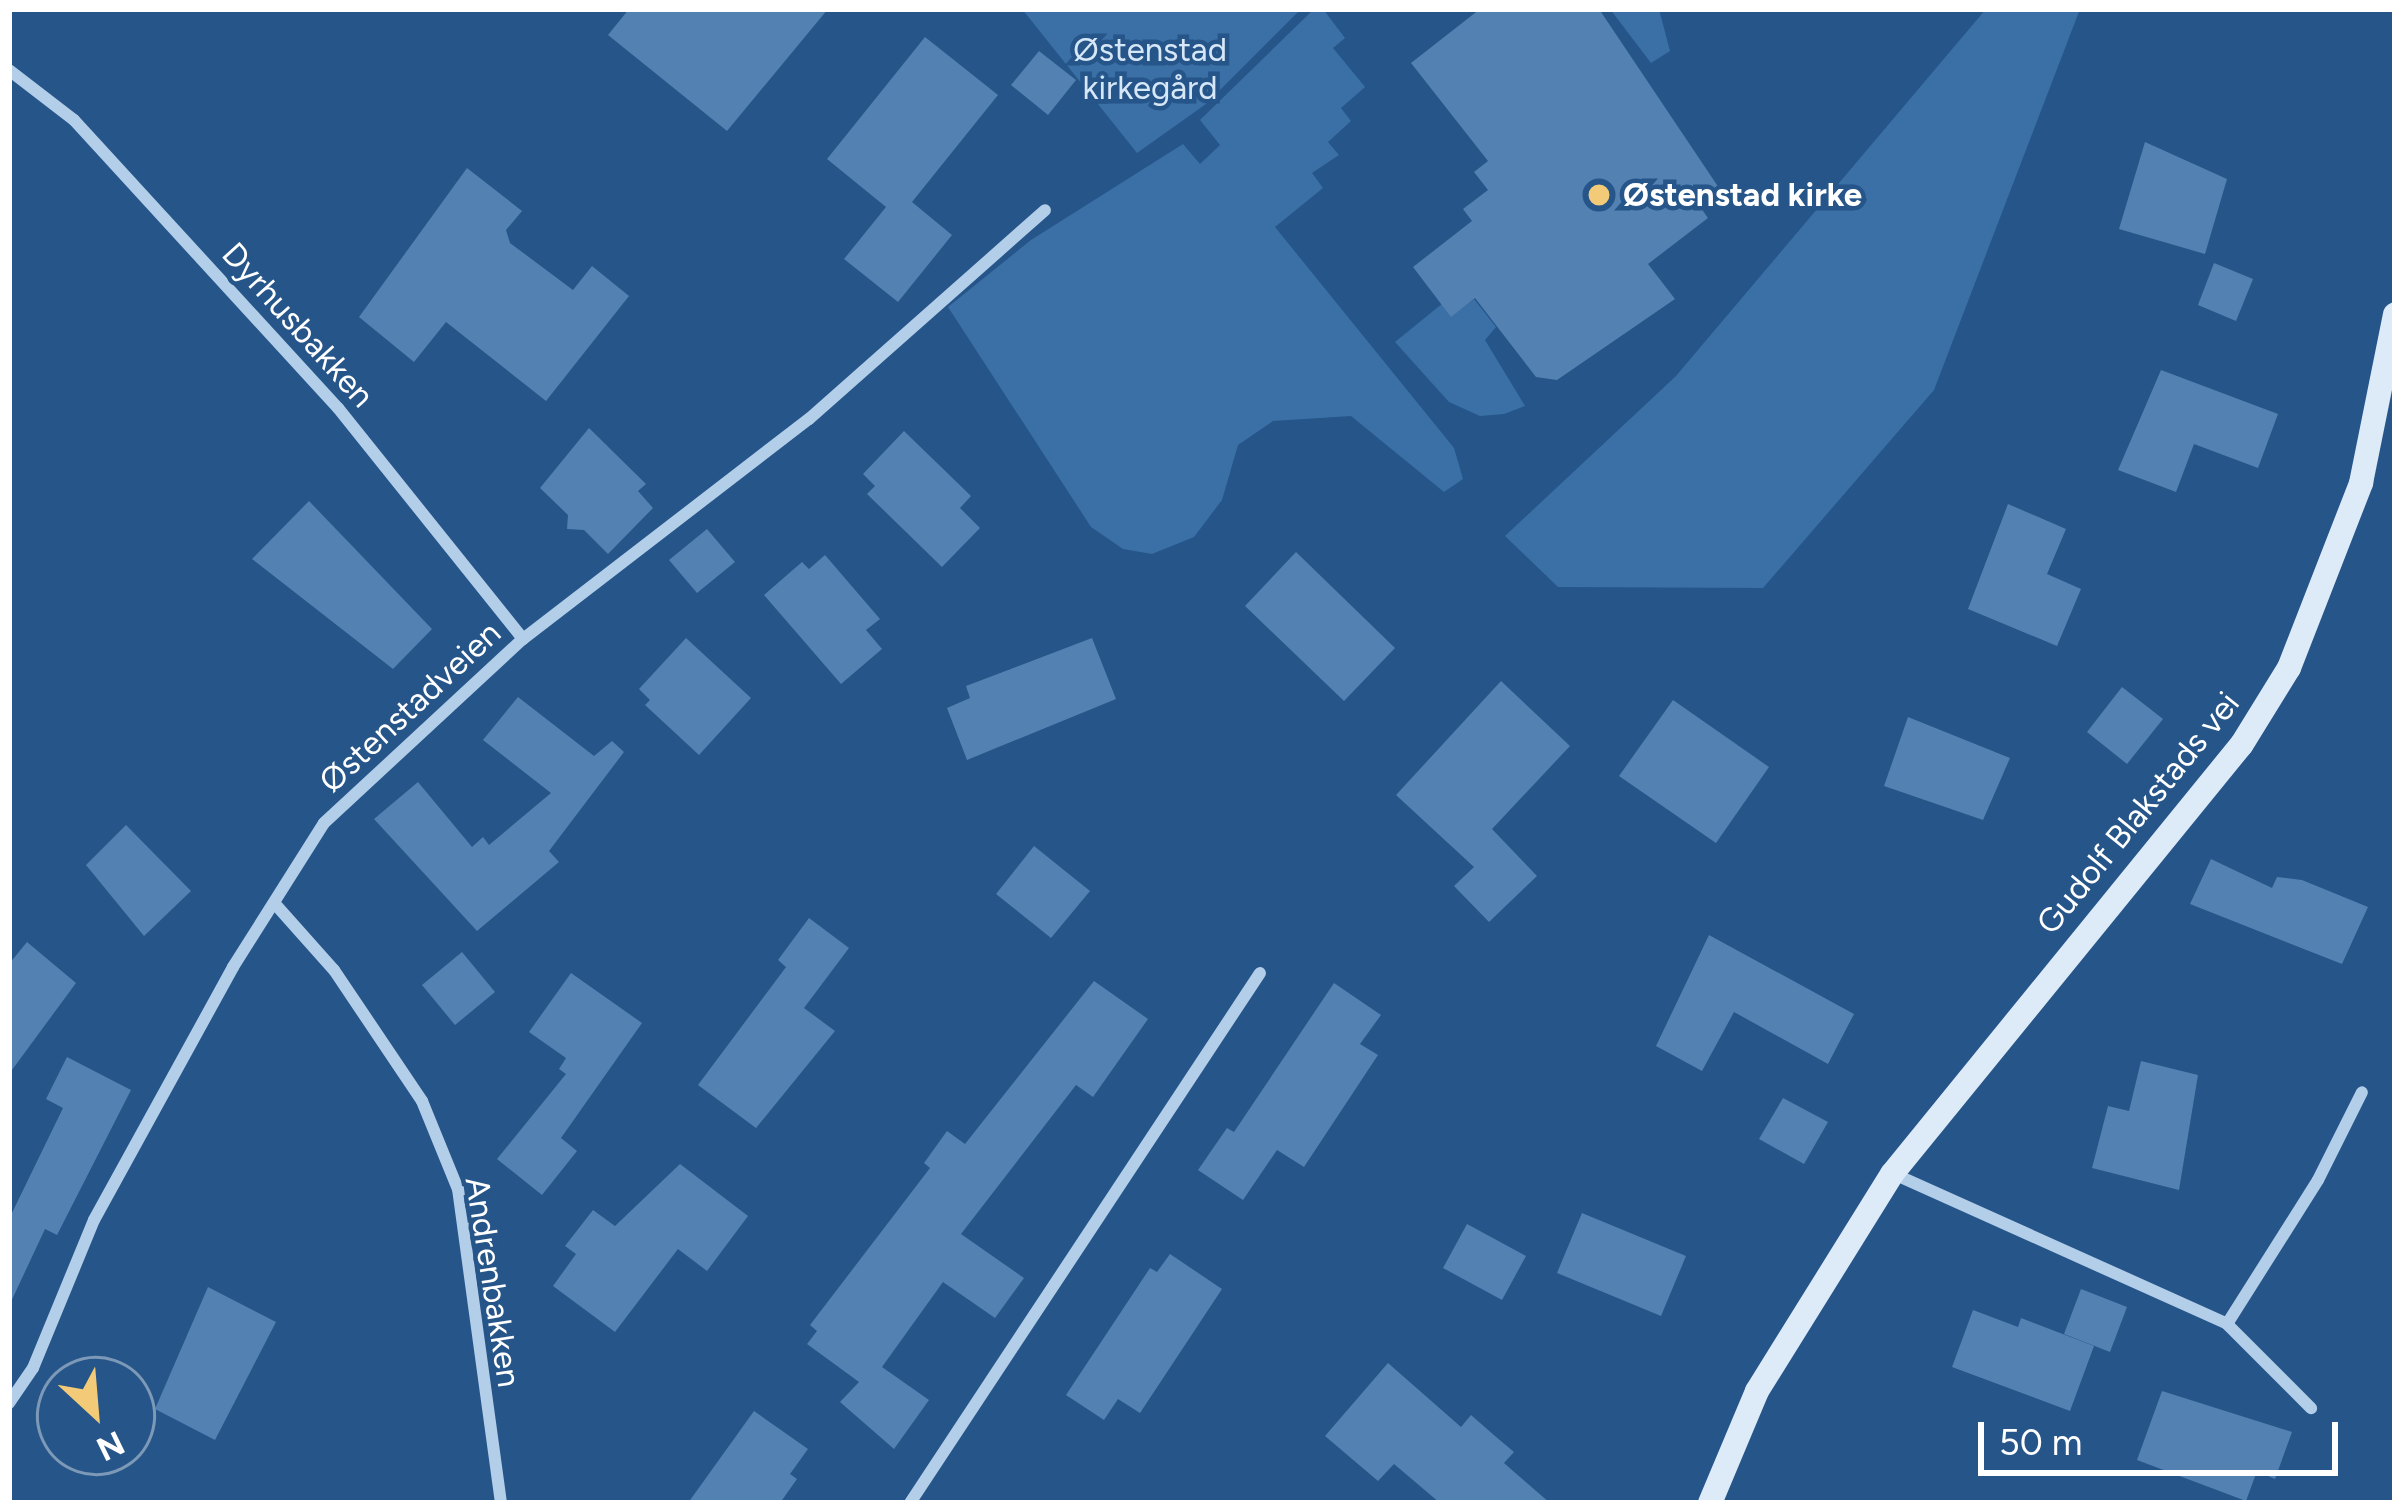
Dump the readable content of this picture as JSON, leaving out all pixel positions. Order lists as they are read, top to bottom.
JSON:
{
  "streets": {
    "street": [
      "Dyrhusbakken",
      "Østenstadveien",
      "Gudolf Blakstads vei",
      "Andrenbakken"
    ]
  },
  "crossings": [
    ["Dyrhusbakken", "Østenstadveien"],
    ["Østenstadveien", "Andrenbakken"]
  ],
  "parks": ["Østenstad kirkegård"],
  "places": ["Østenstad kirke"],
  "scale_bar": "50 m",
  "north": "bottom right"
}
